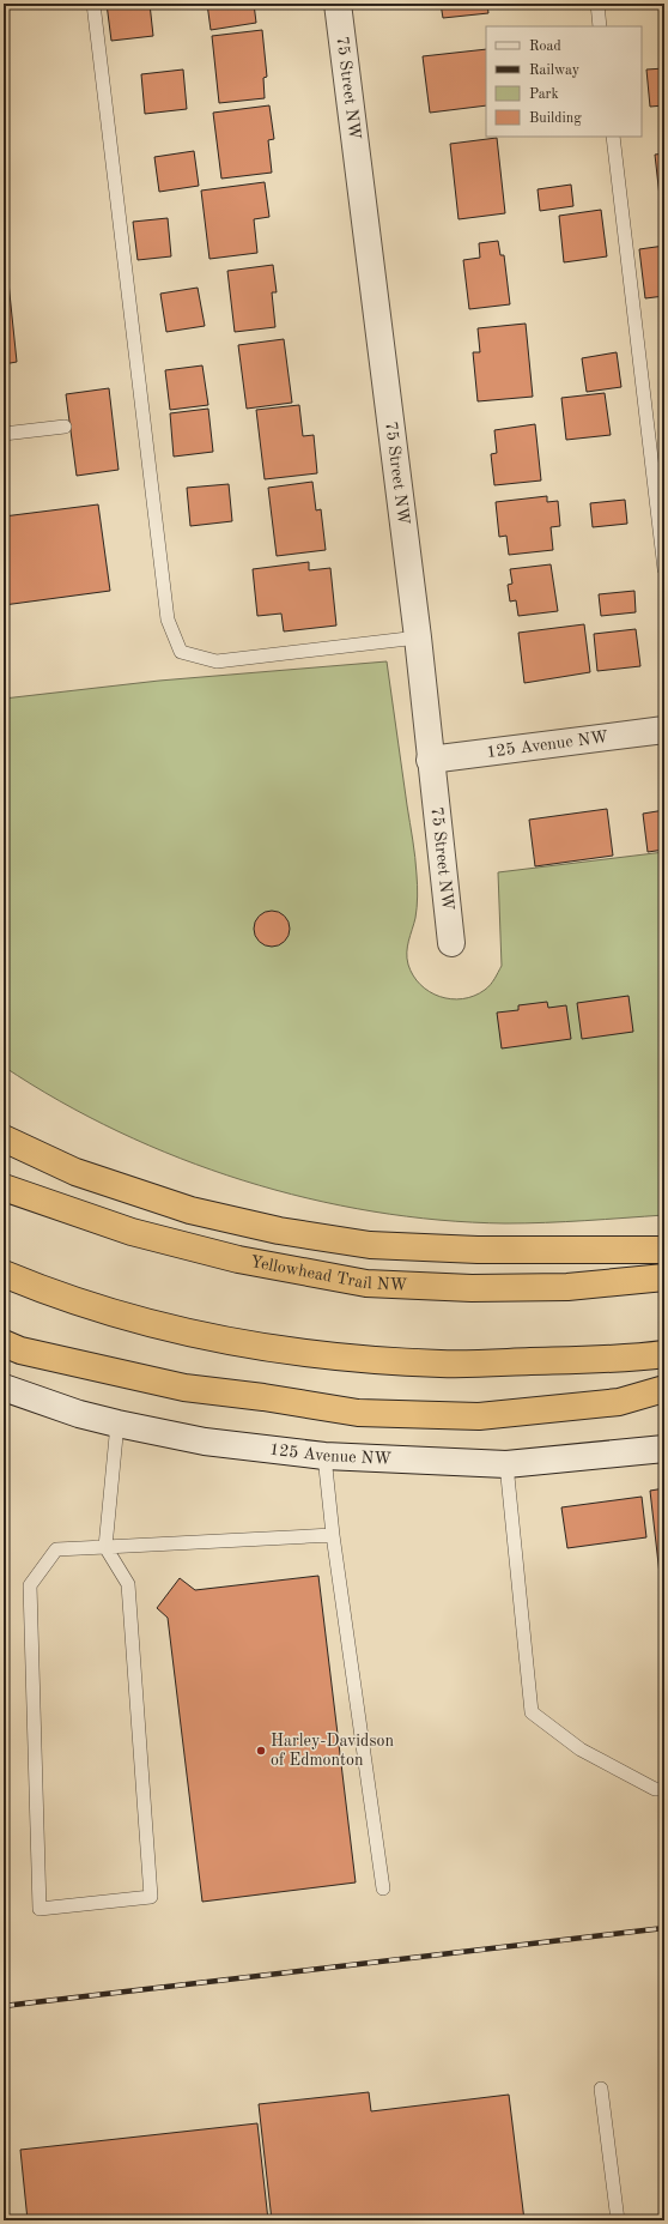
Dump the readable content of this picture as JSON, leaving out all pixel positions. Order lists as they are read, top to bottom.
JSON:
{
  "streets": {
    "highway": ["Yellowhead Trail NW"],
    "street": ["75 Street NW", "125 Avenue NW"]
  },
  "crossings": [
    ["75 Street NW", "125 Avenue NW"]
  ],
  "places": ["Harley-Davidson of Edmonton"],
  "legend": [
    "Road",
    "Railway",
    "Park",
    "Building"
  ]
}
